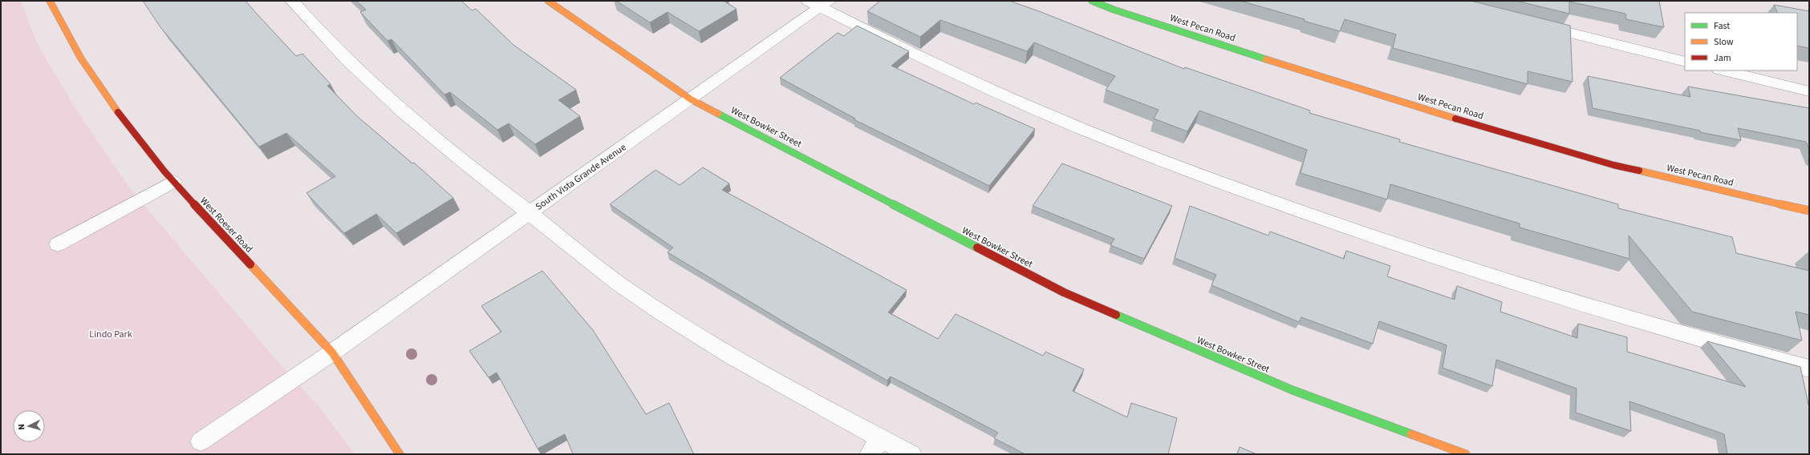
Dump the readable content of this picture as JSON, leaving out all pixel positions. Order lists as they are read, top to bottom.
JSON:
{
  "streets": {
    "street": [
      "West Pecan Road",
      "West Bowker Street",
      "South Vista Grande Avenue",
      "West Roeser Road"
    ]
  },
  "crossings": [
    ["West Bowker Street", "South Vista Grande Avenue"],
    ["South Vista Grande Avenue", "West Roeser Road"]
  ],
  "parks": ["Lindo Park"],
  "legend": ["Fast", "Slow", "Jam"],
  "north": "left"
}
